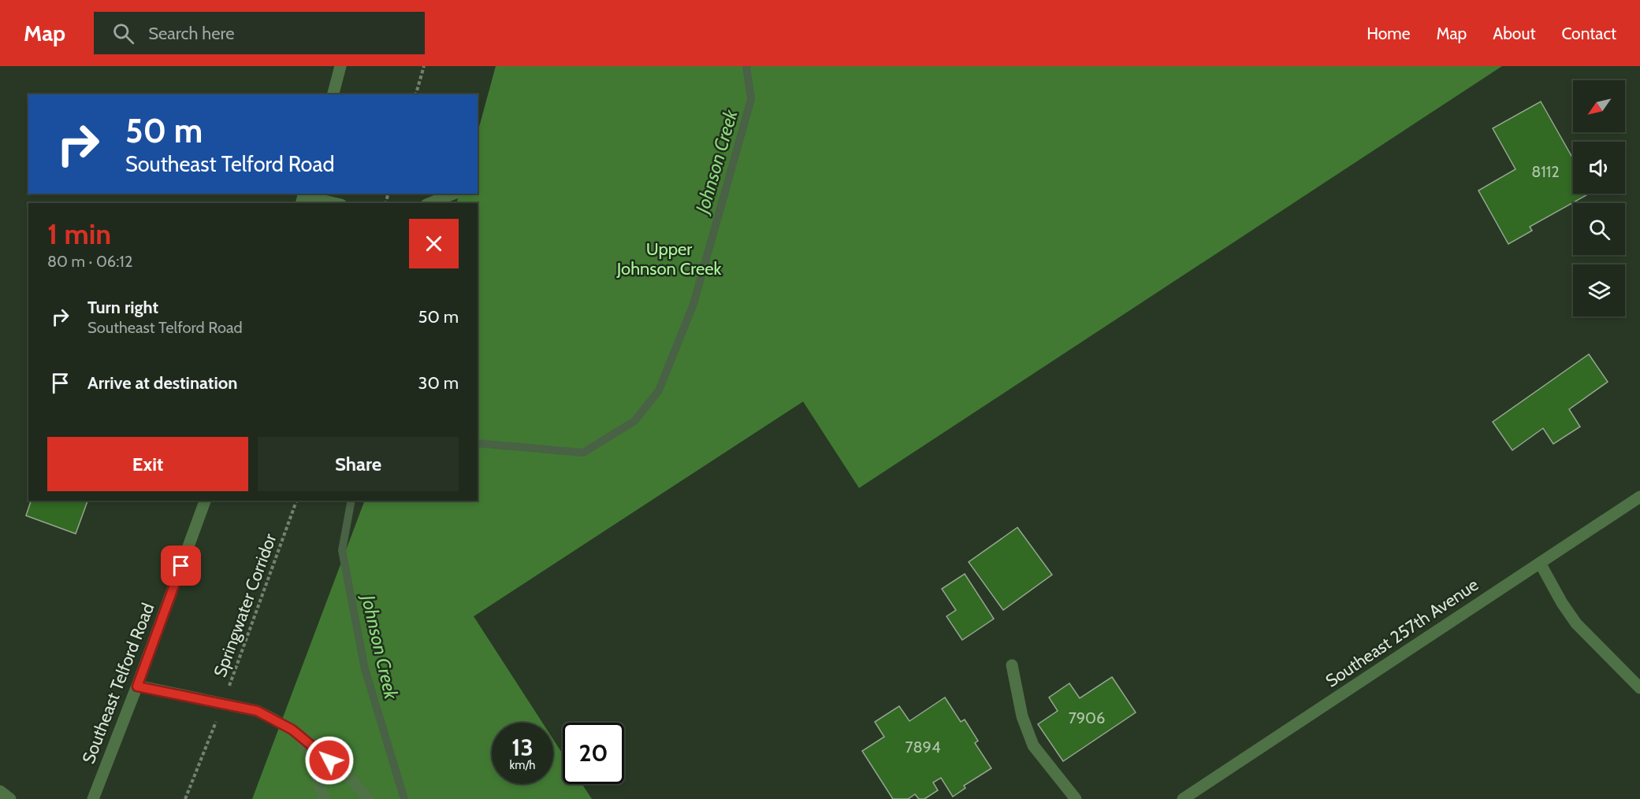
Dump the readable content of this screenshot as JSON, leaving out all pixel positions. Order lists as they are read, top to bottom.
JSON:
{
  "streets": {
    "street": ["Southeast 257th Avenue", "Southeast Telford Road"],
    "path": ["Springwater Corridor"]
  },
  "water": ["Johnson Creek"],
  "parks": ["Upper Johnson Creek"],
  "house_numbers": ["8112", "7906", "7894"],
  "north": "bottom left",
  "page": {
    "header": "Map",
    "search": "Search here",
    "nav": [
      "Home",
      "Map",
      "About",
      "Contact"
    ],
    "turn": ["50 m", "Southeast Telford Road"],
    "heading": ["1 min", "80 m · 06:12"],
    "list": [
      {
        "name": "Turn right",
        "note": "Southeast Telford Road",
        "value": "50 m"
      },
      {
        "name": "Arrive at destination",
        "value": "30 m"
      }
    ],
    "buttons": ["Exit", "Share"],
    "speed": "13 km/h",
    "limit": "20"
  }
}
